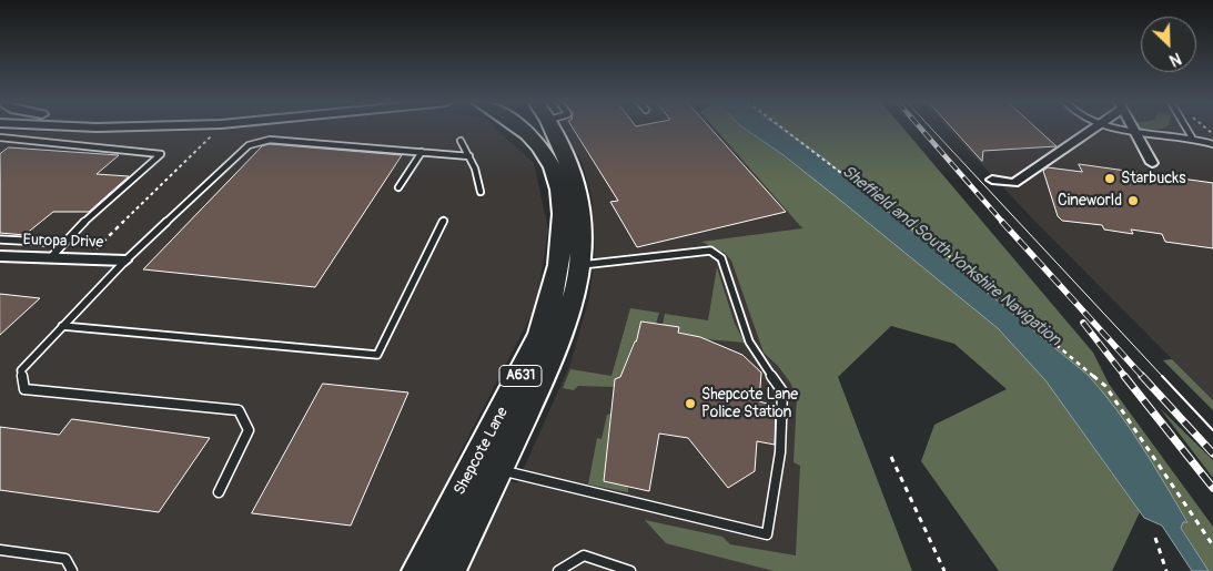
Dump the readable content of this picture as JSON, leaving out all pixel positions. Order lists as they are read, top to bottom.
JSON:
{
  "streets": {
    "highway": ["A631", "Shepcote Lane"],
    "street": ["Europa Drive"]
  },
  "water": ["Sheffield and South Yorkshire Navigation"],
  "places": ["Starbucks", "Cineworld", "Shepcote Lane Police Station"],
  "north": "bottom right"
}
